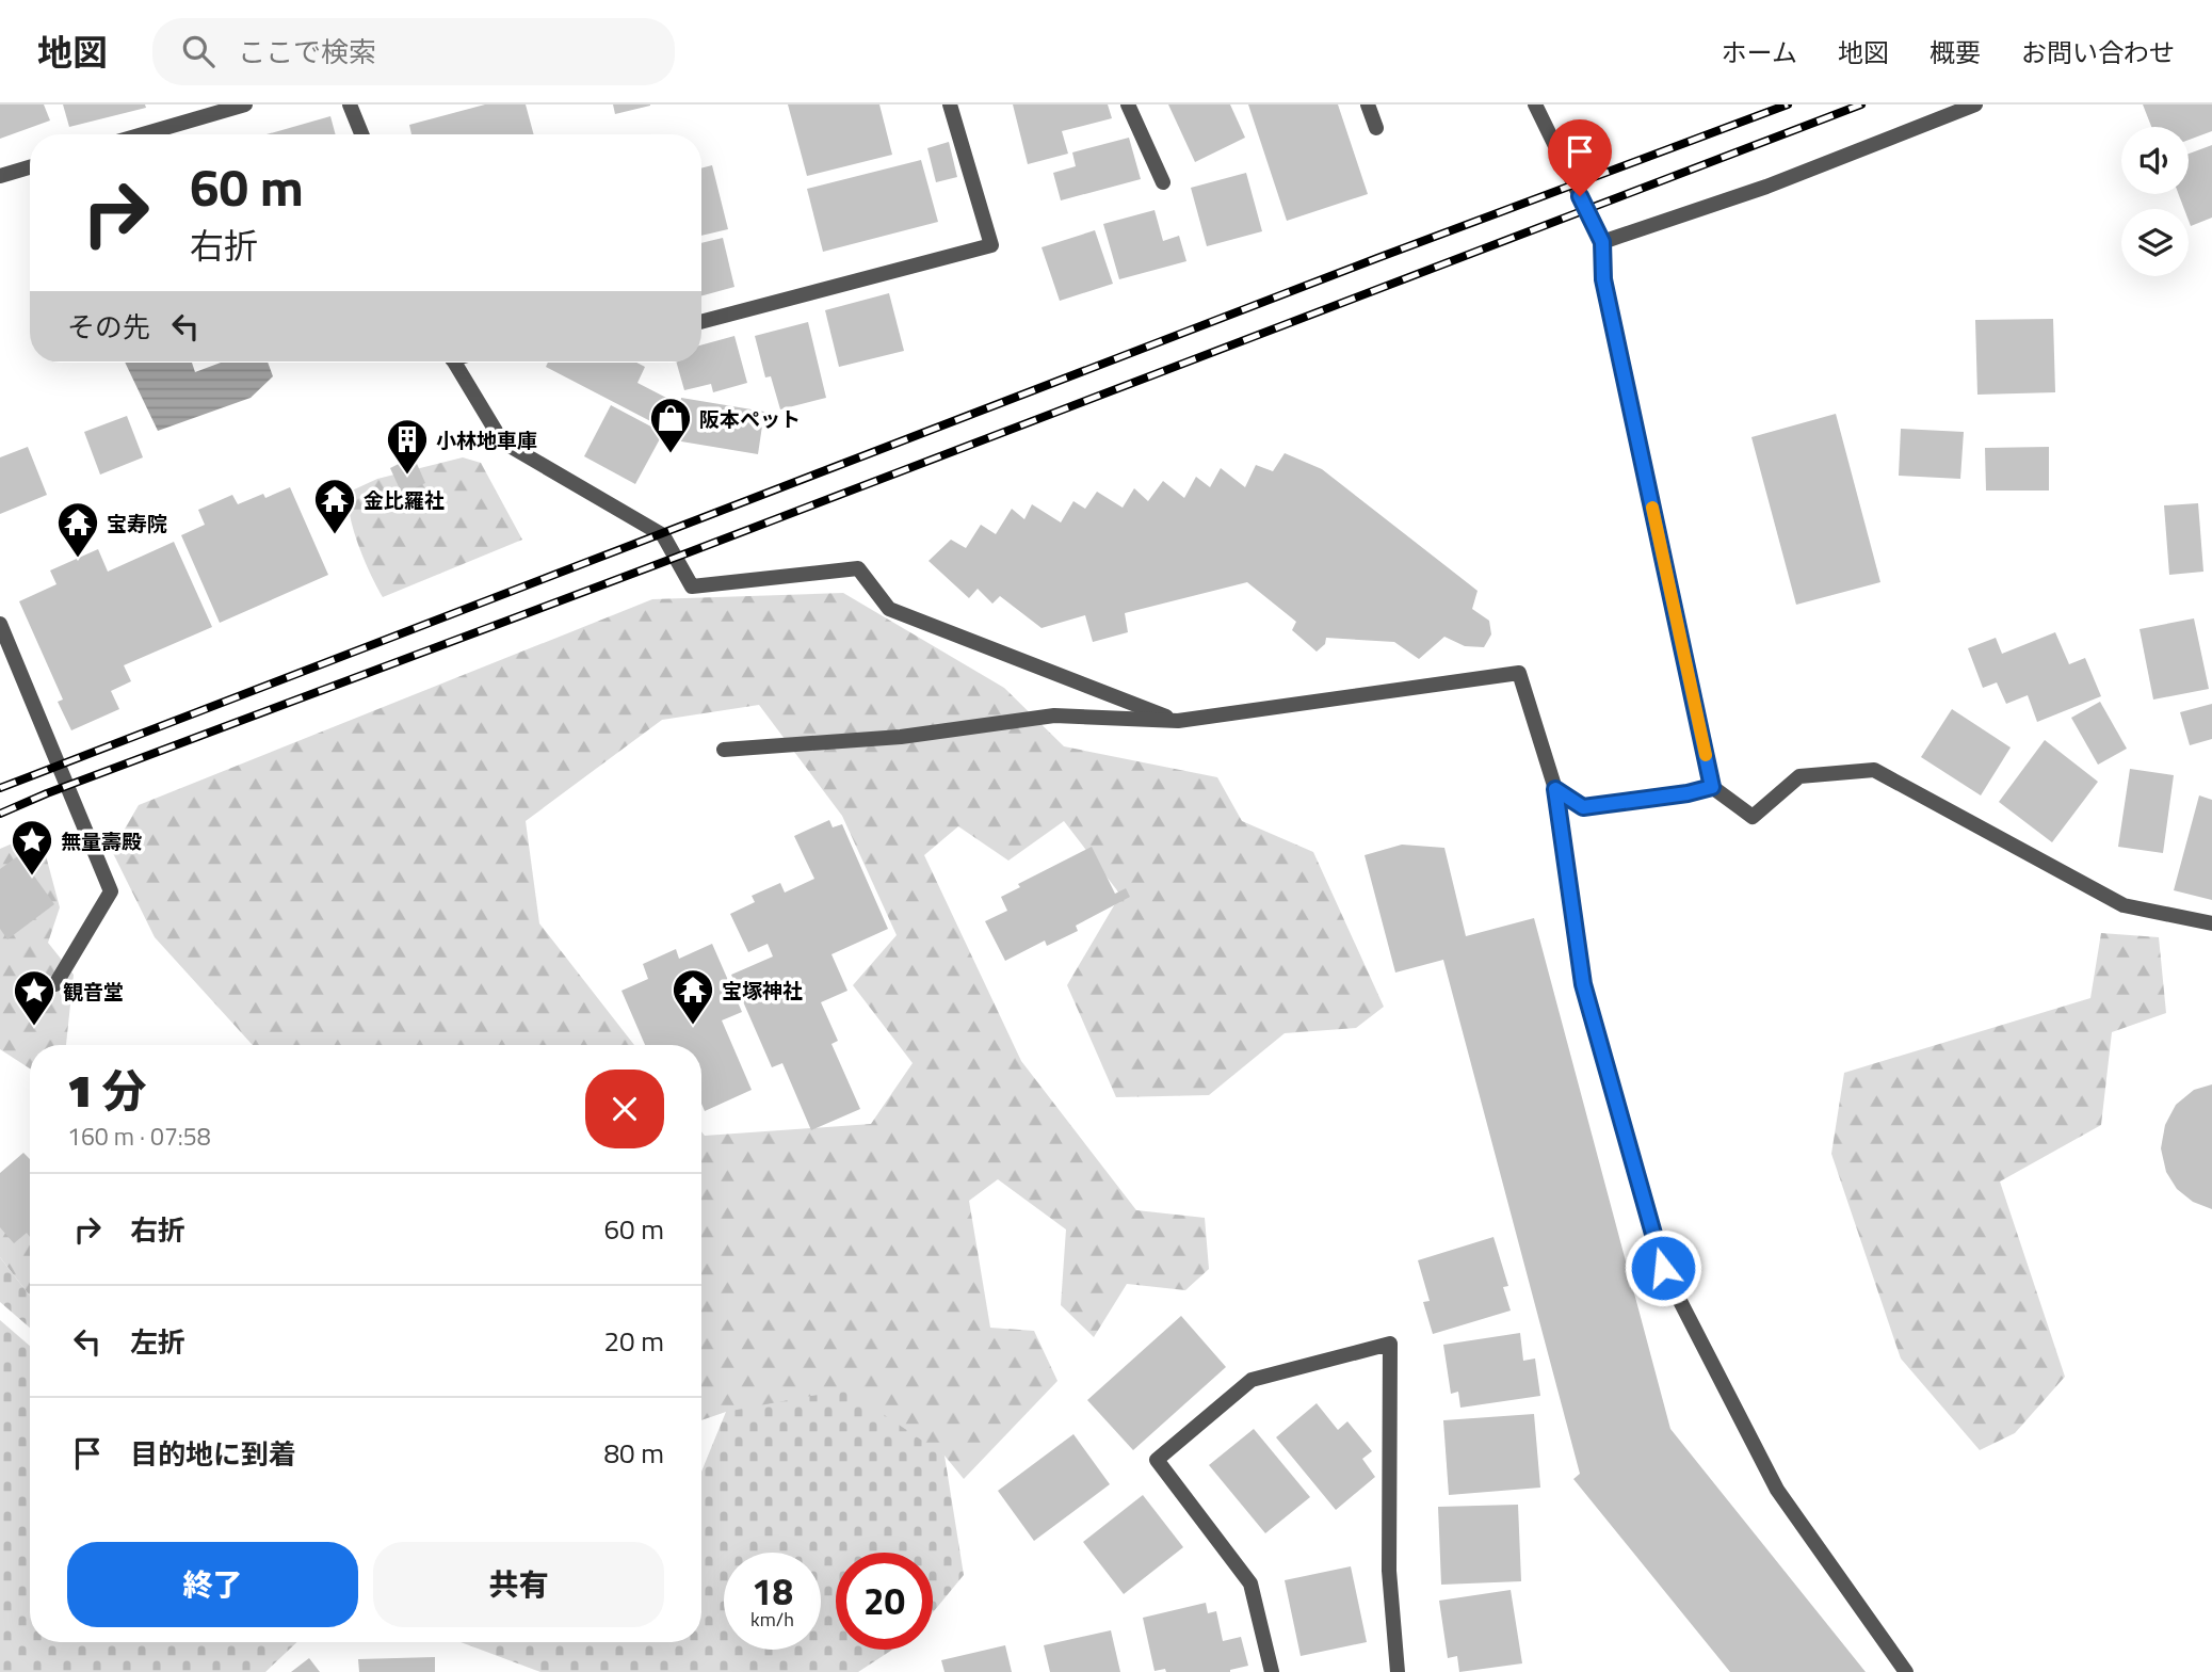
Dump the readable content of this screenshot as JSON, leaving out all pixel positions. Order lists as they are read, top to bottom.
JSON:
{
  "places": {
    "shop": ["阪本ペット"],
    "building": ["小林地車庫"],
    "temple": ["金比羅社", "宝寿院", "宝塚神社"],
    "place": ["無量壽殿", "観音堂"]
  },
  "page": {
    "header": "地図",
    "search": "ここで検索",
    "nav": [
      "ホーム",
      "地図",
      "概要",
      "お問い合わせ"
    ],
    "turn": ["60 m", "右折"],
    "then": "その先",
    "heading": ["1 分", "160 m · 07:58"],
    "list": [
      {
        "name": "右折",
        "value": "60 m"
      },
      {
        "name": "左折",
        "value": "20 m"
      },
      {
        "name": "目的地に到着",
        "value": "80 m"
      }
    ],
    "buttons": ["終了", "共有"],
    "speed": "18 km/h",
    "limit": "20"
  }
}
